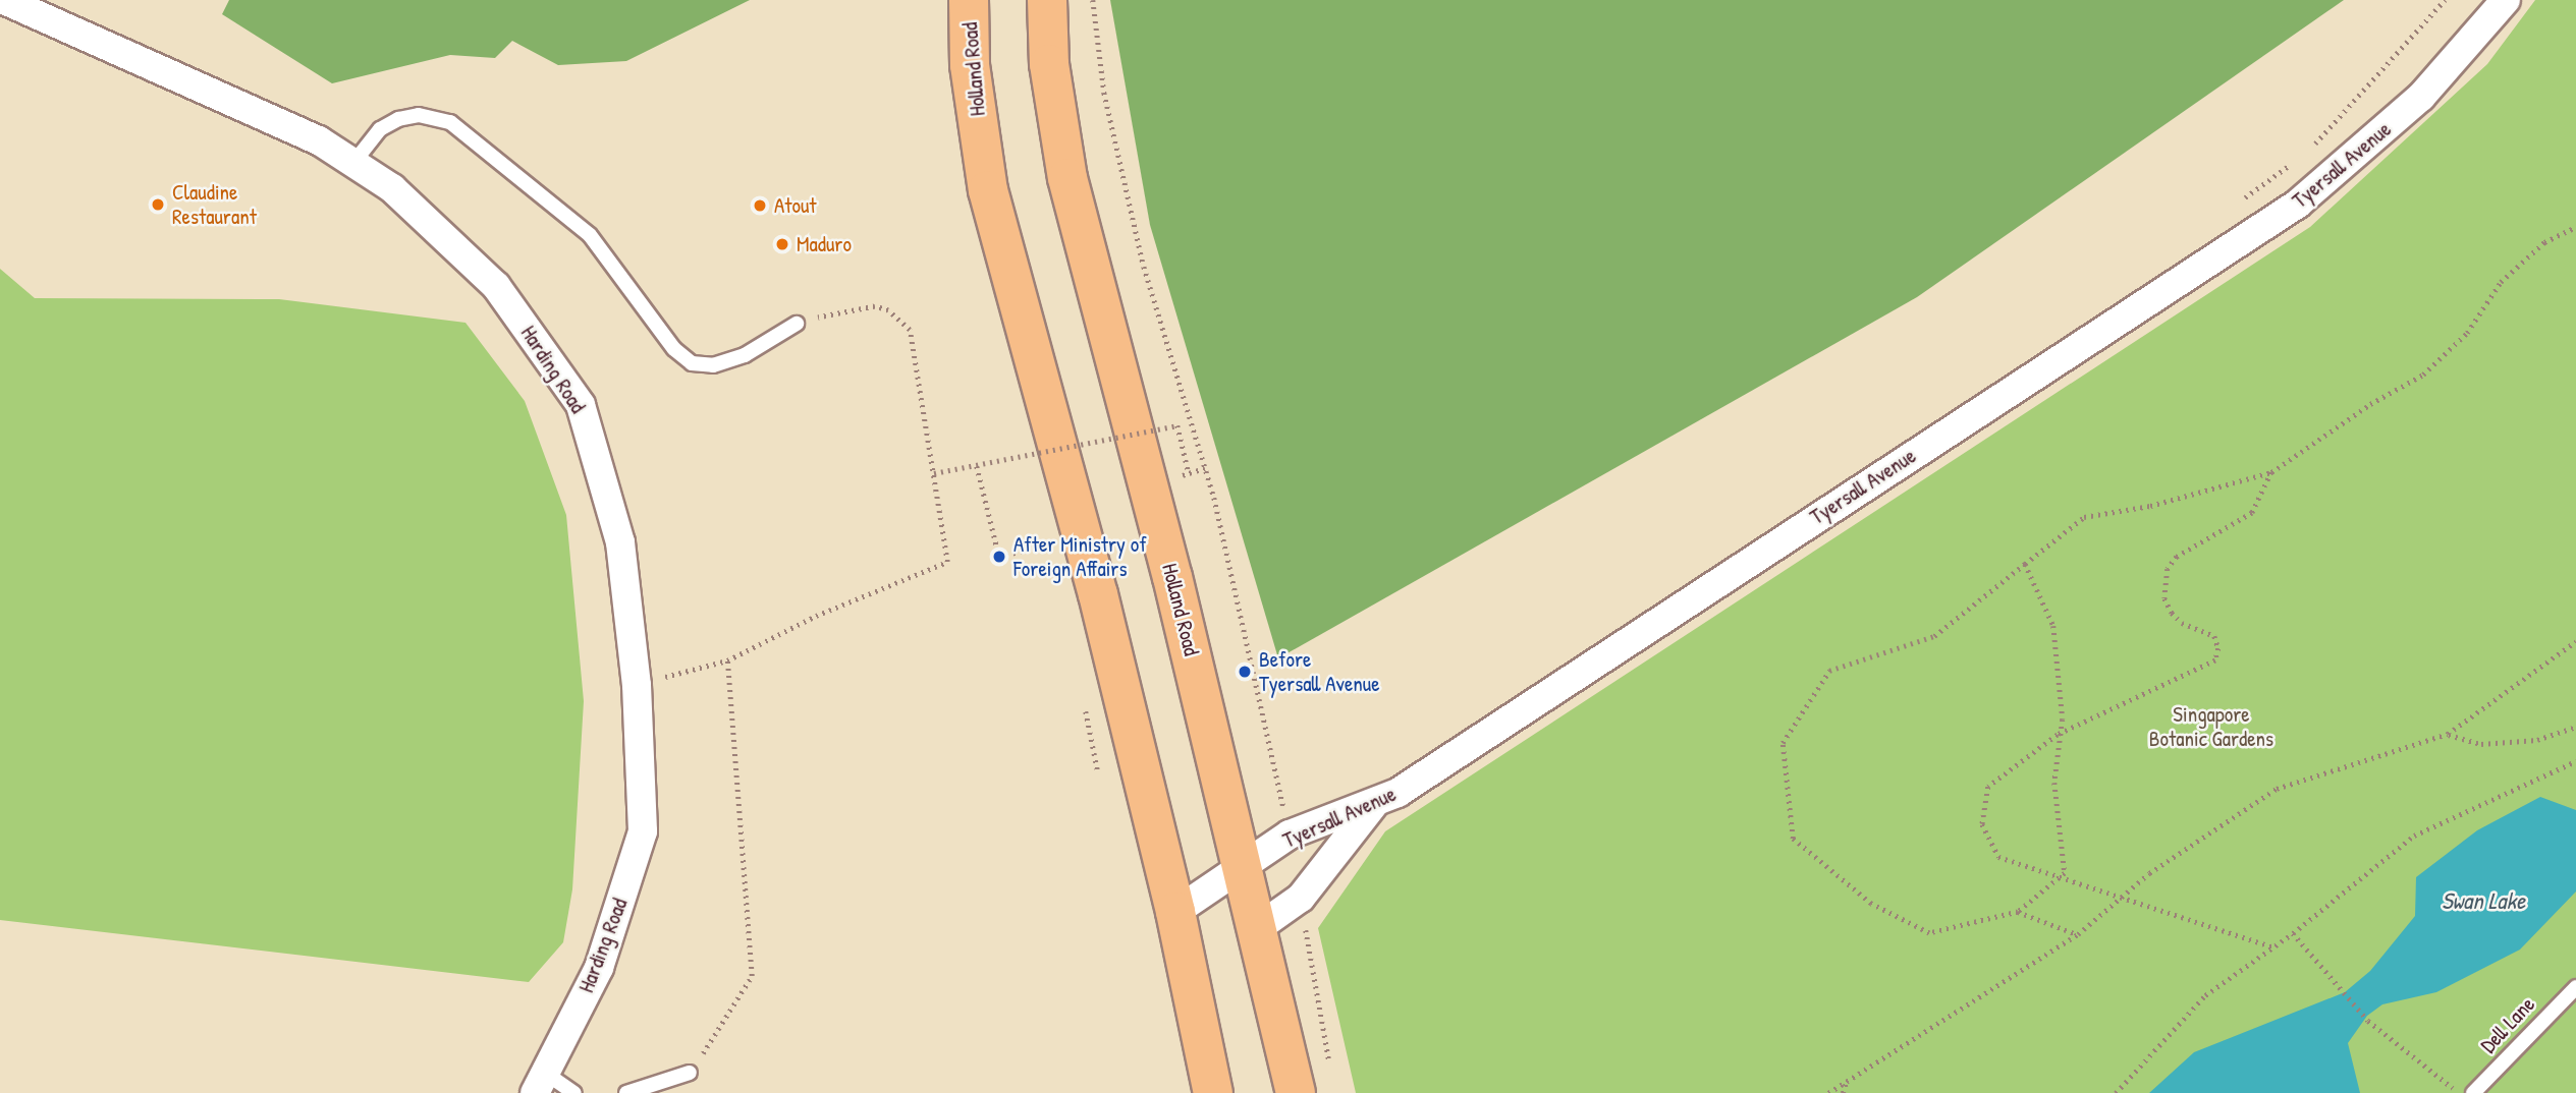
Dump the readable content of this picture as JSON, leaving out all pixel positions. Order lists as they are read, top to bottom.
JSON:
{
  "streets": {
    "main road": ["Holland Road"],
    "street": ["Tyersall Avenue", "Harding Road"],
    "lane": ["Dell Lane"]
  },
  "crossings": [
    ["Holland Road", "Tyersall Avenue"]
  ],
  "water": ["Swan Lake"],
  "parks": ["Singapore Botanic Gardens"],
  "places": [
    "Claudine Restaurant",
    "Atout",
    "Maduro",
    "After Ministry of Foreign Affairs",
    "Before Tyersall Avenue"
  ]
}
